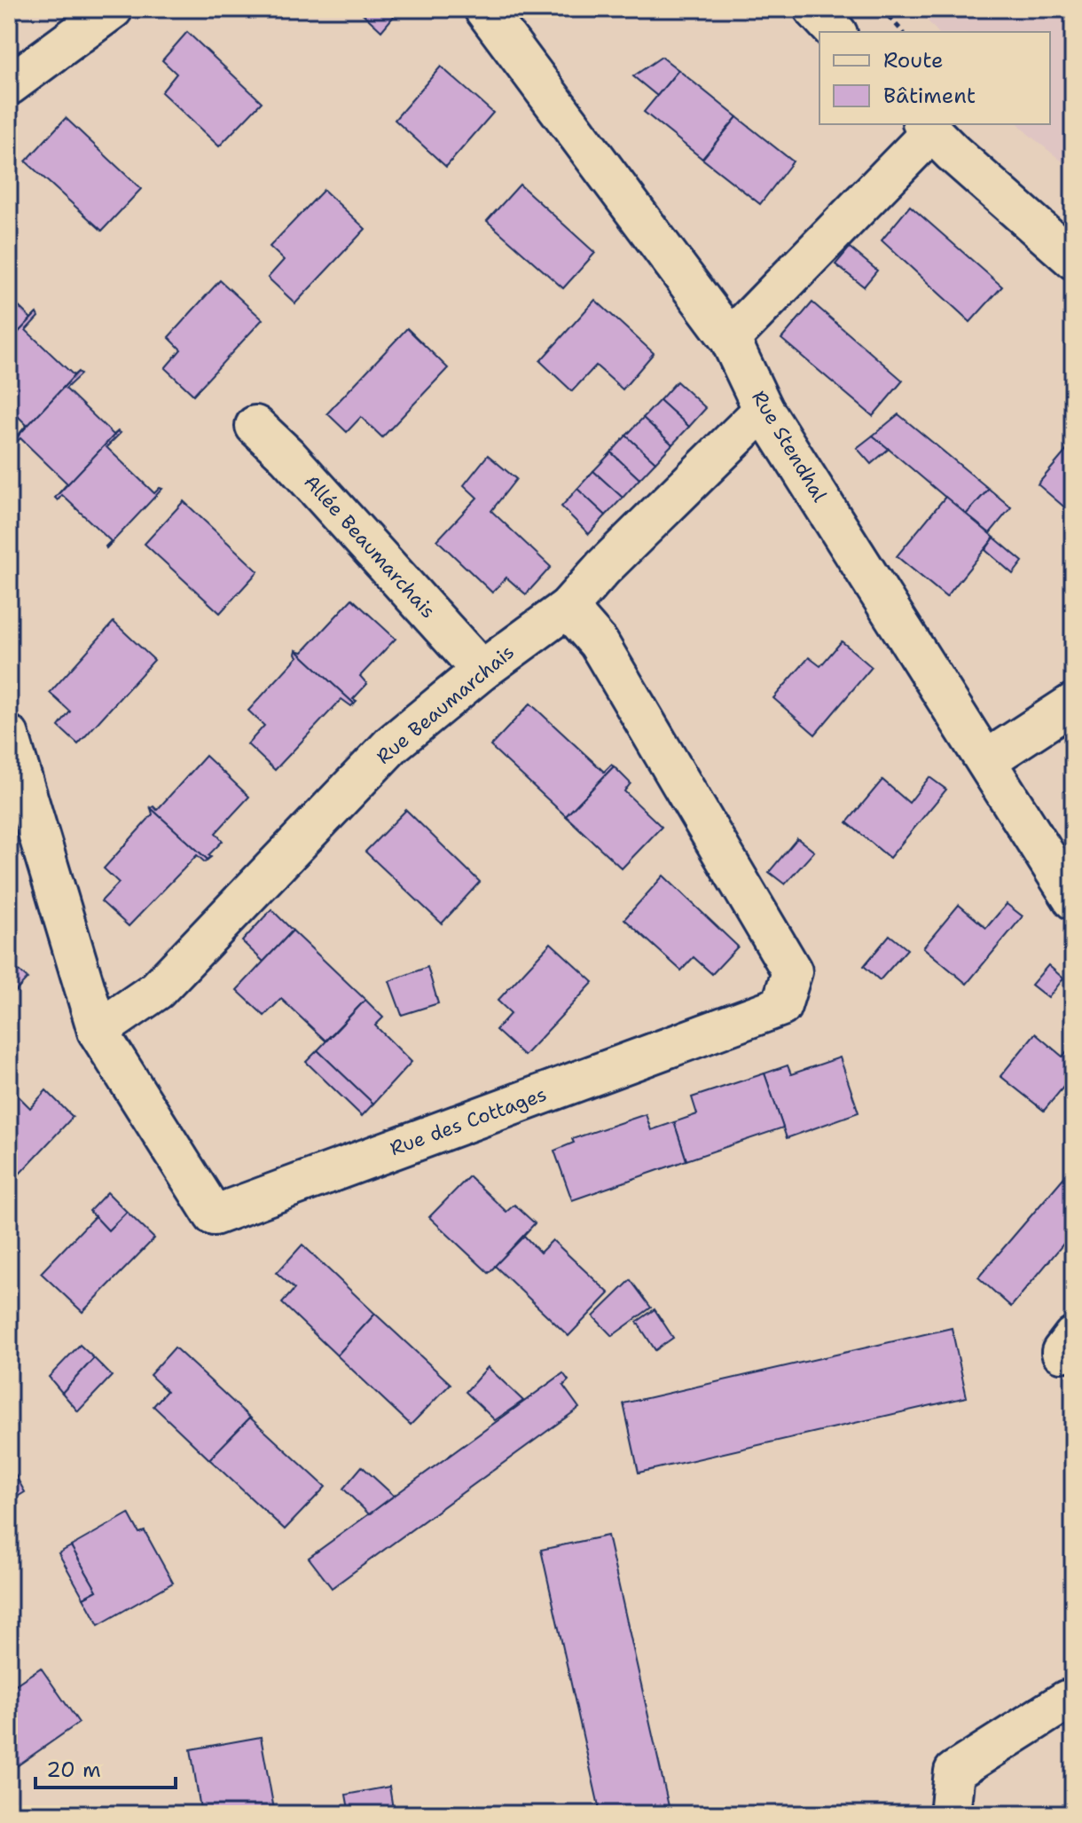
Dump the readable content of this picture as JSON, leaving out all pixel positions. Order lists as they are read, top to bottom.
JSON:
{
  "streets": {
    "street": [
      "Rue Stendhal",
      "Allée Beaumarchais",
      "Rue Beaumarchais",
      "Rue des Cottages"
    ]
  },
  "crossings": [
    ["Rue Stendhal", "Rue Beaumarchais"],
    ["Allée Beaumarchais", "Rue Beaumarchais"],
    ["Rue Beaumarchais", "Rue des Cottages"]
  ],
  "legend": ["Route", "Bâtiment"],
  "scale_bar": "20 m"
}
